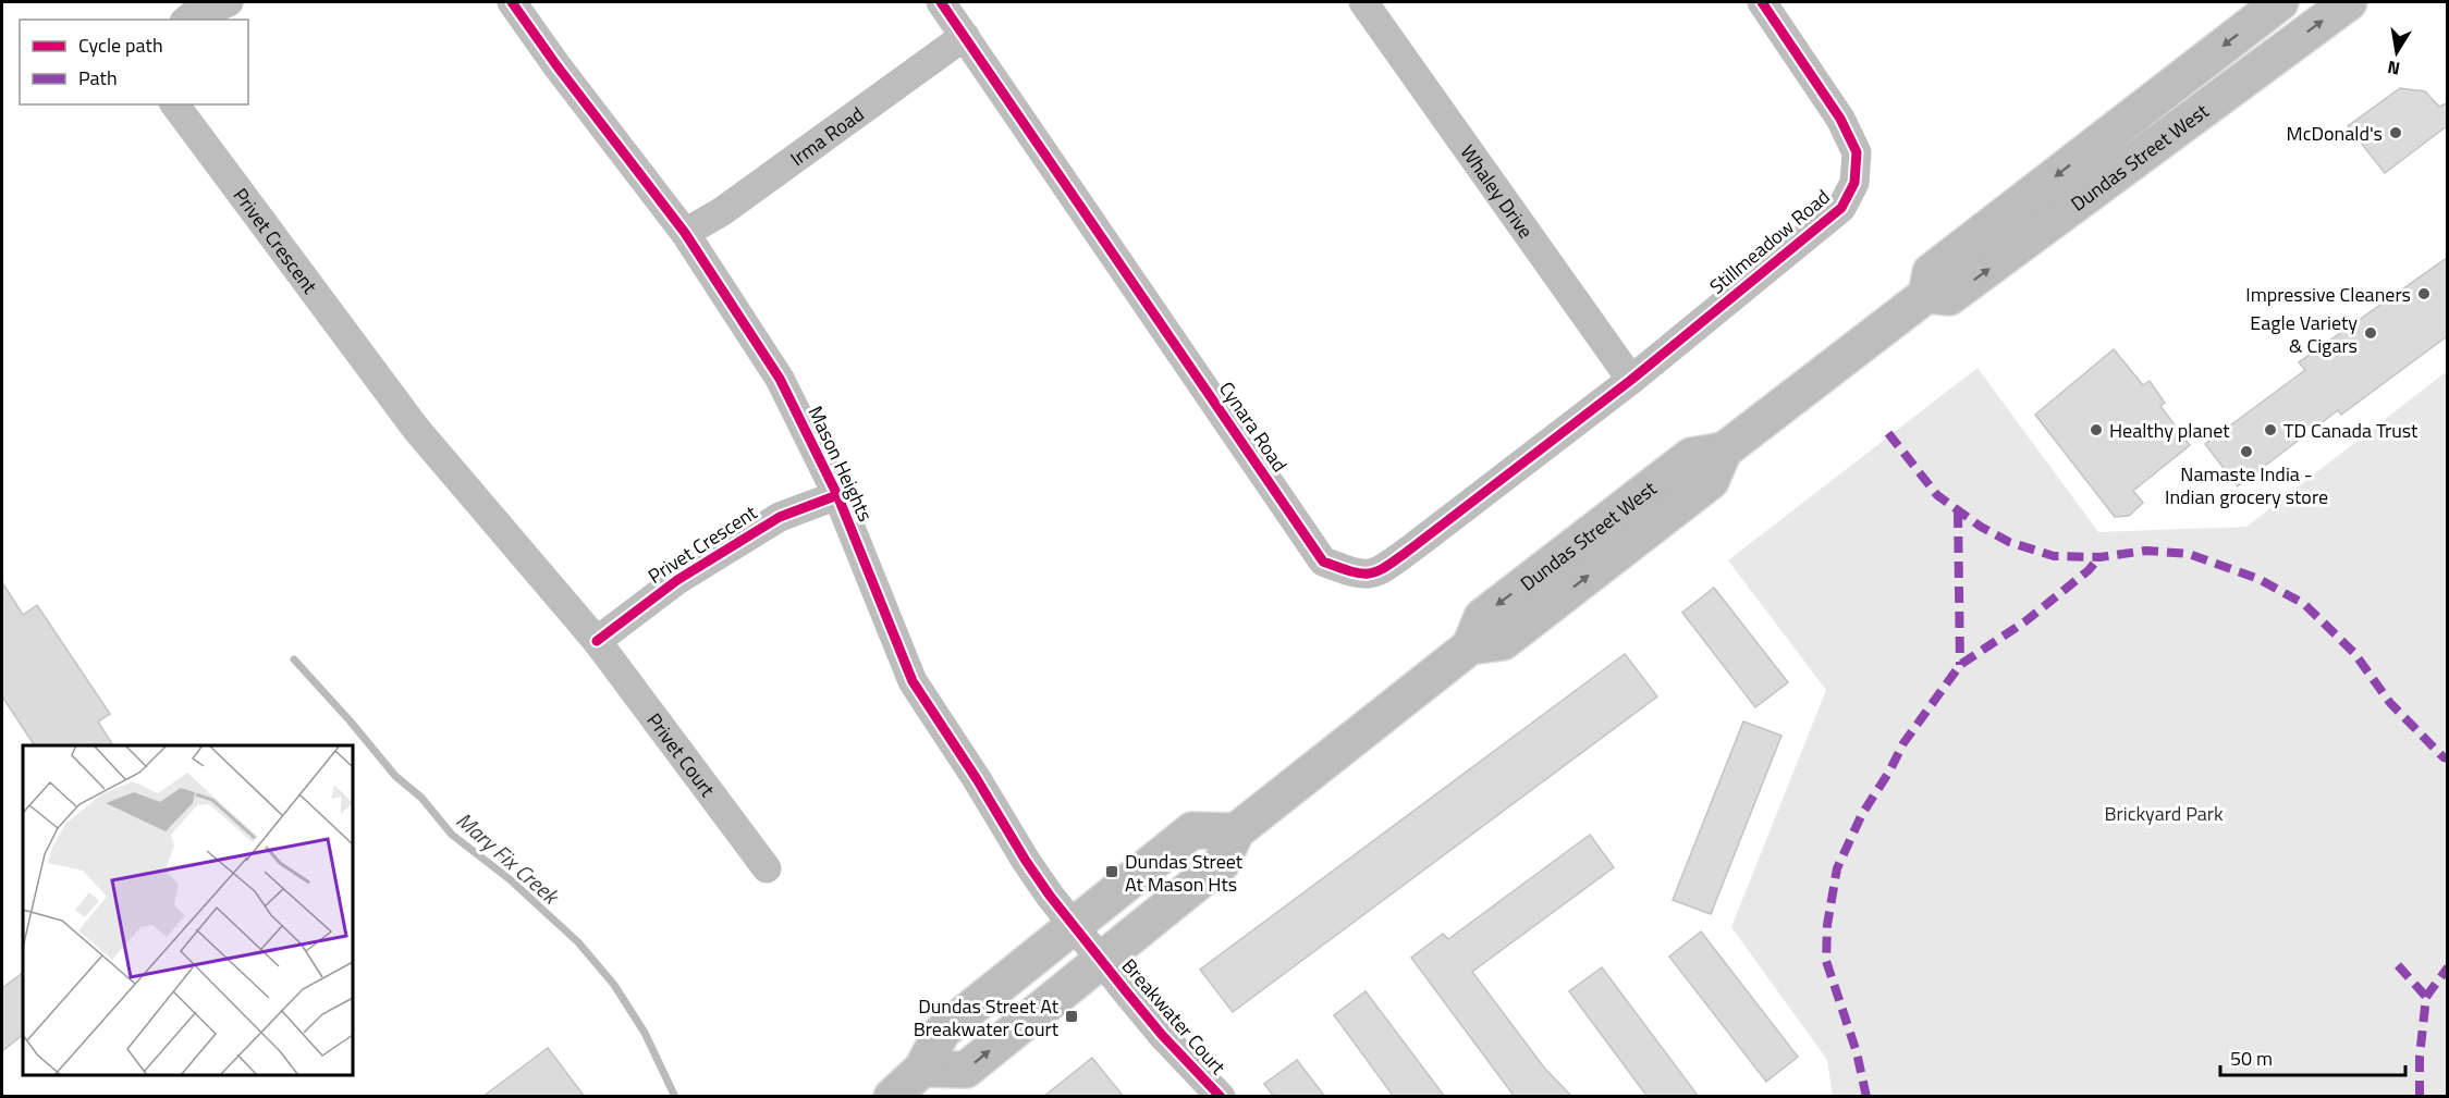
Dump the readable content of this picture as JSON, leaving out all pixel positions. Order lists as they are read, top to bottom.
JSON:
{
  "streets": {
    "main road": ["Dundas Street West"],
    "street": [
      "Irma Road",
      "Whaley Drive",
      "Privet Crescent",
      "Stillmeadow Road",
      "Cynara Road",
      "Mason Heights",
      "Privet Court",
      "Breakwater Court"
    ]
  },
  "crossings": [
    ["Irma Road", "Cynara Road"],
    ["Irma Road", "Mason Heights"],
    ["Dundas Street West", "Mason Heights"],
    ["Dundas Street West", "Breakwater Court"],
    ["Whaley Drive", "Stillmeadow Road"],
    ["Whaley Drive", "Cynara Road"],
    ["Privet Crescent", "Mason Heights"],
    ["Privet Crescent", "Privet Court"],
    ["Stillmeadow Road", "Cynara Road"],
    ["Mason Heights", "Breakwater Court"]
  ],
  "water": ["Mary Fix Creek"],
  "parks": ["Brickyard Park"],
  "places": {
    "other": [
      "McDonald's",
      "Impressive Cleaners",
      "Eagle Variety & Cigars",
      "Healthy planet",
      "TD Canada Trust",
      "Namaste India - Indian grocery store"
    ],
    "transit": ["Dundas Street At Mason Hts", "Dundas Street At Breakwater Court"]
  },
  "legend": ["Cycle path", "Path"],
  "scale_bar": "50 m",
  "north": "bottom"
}
